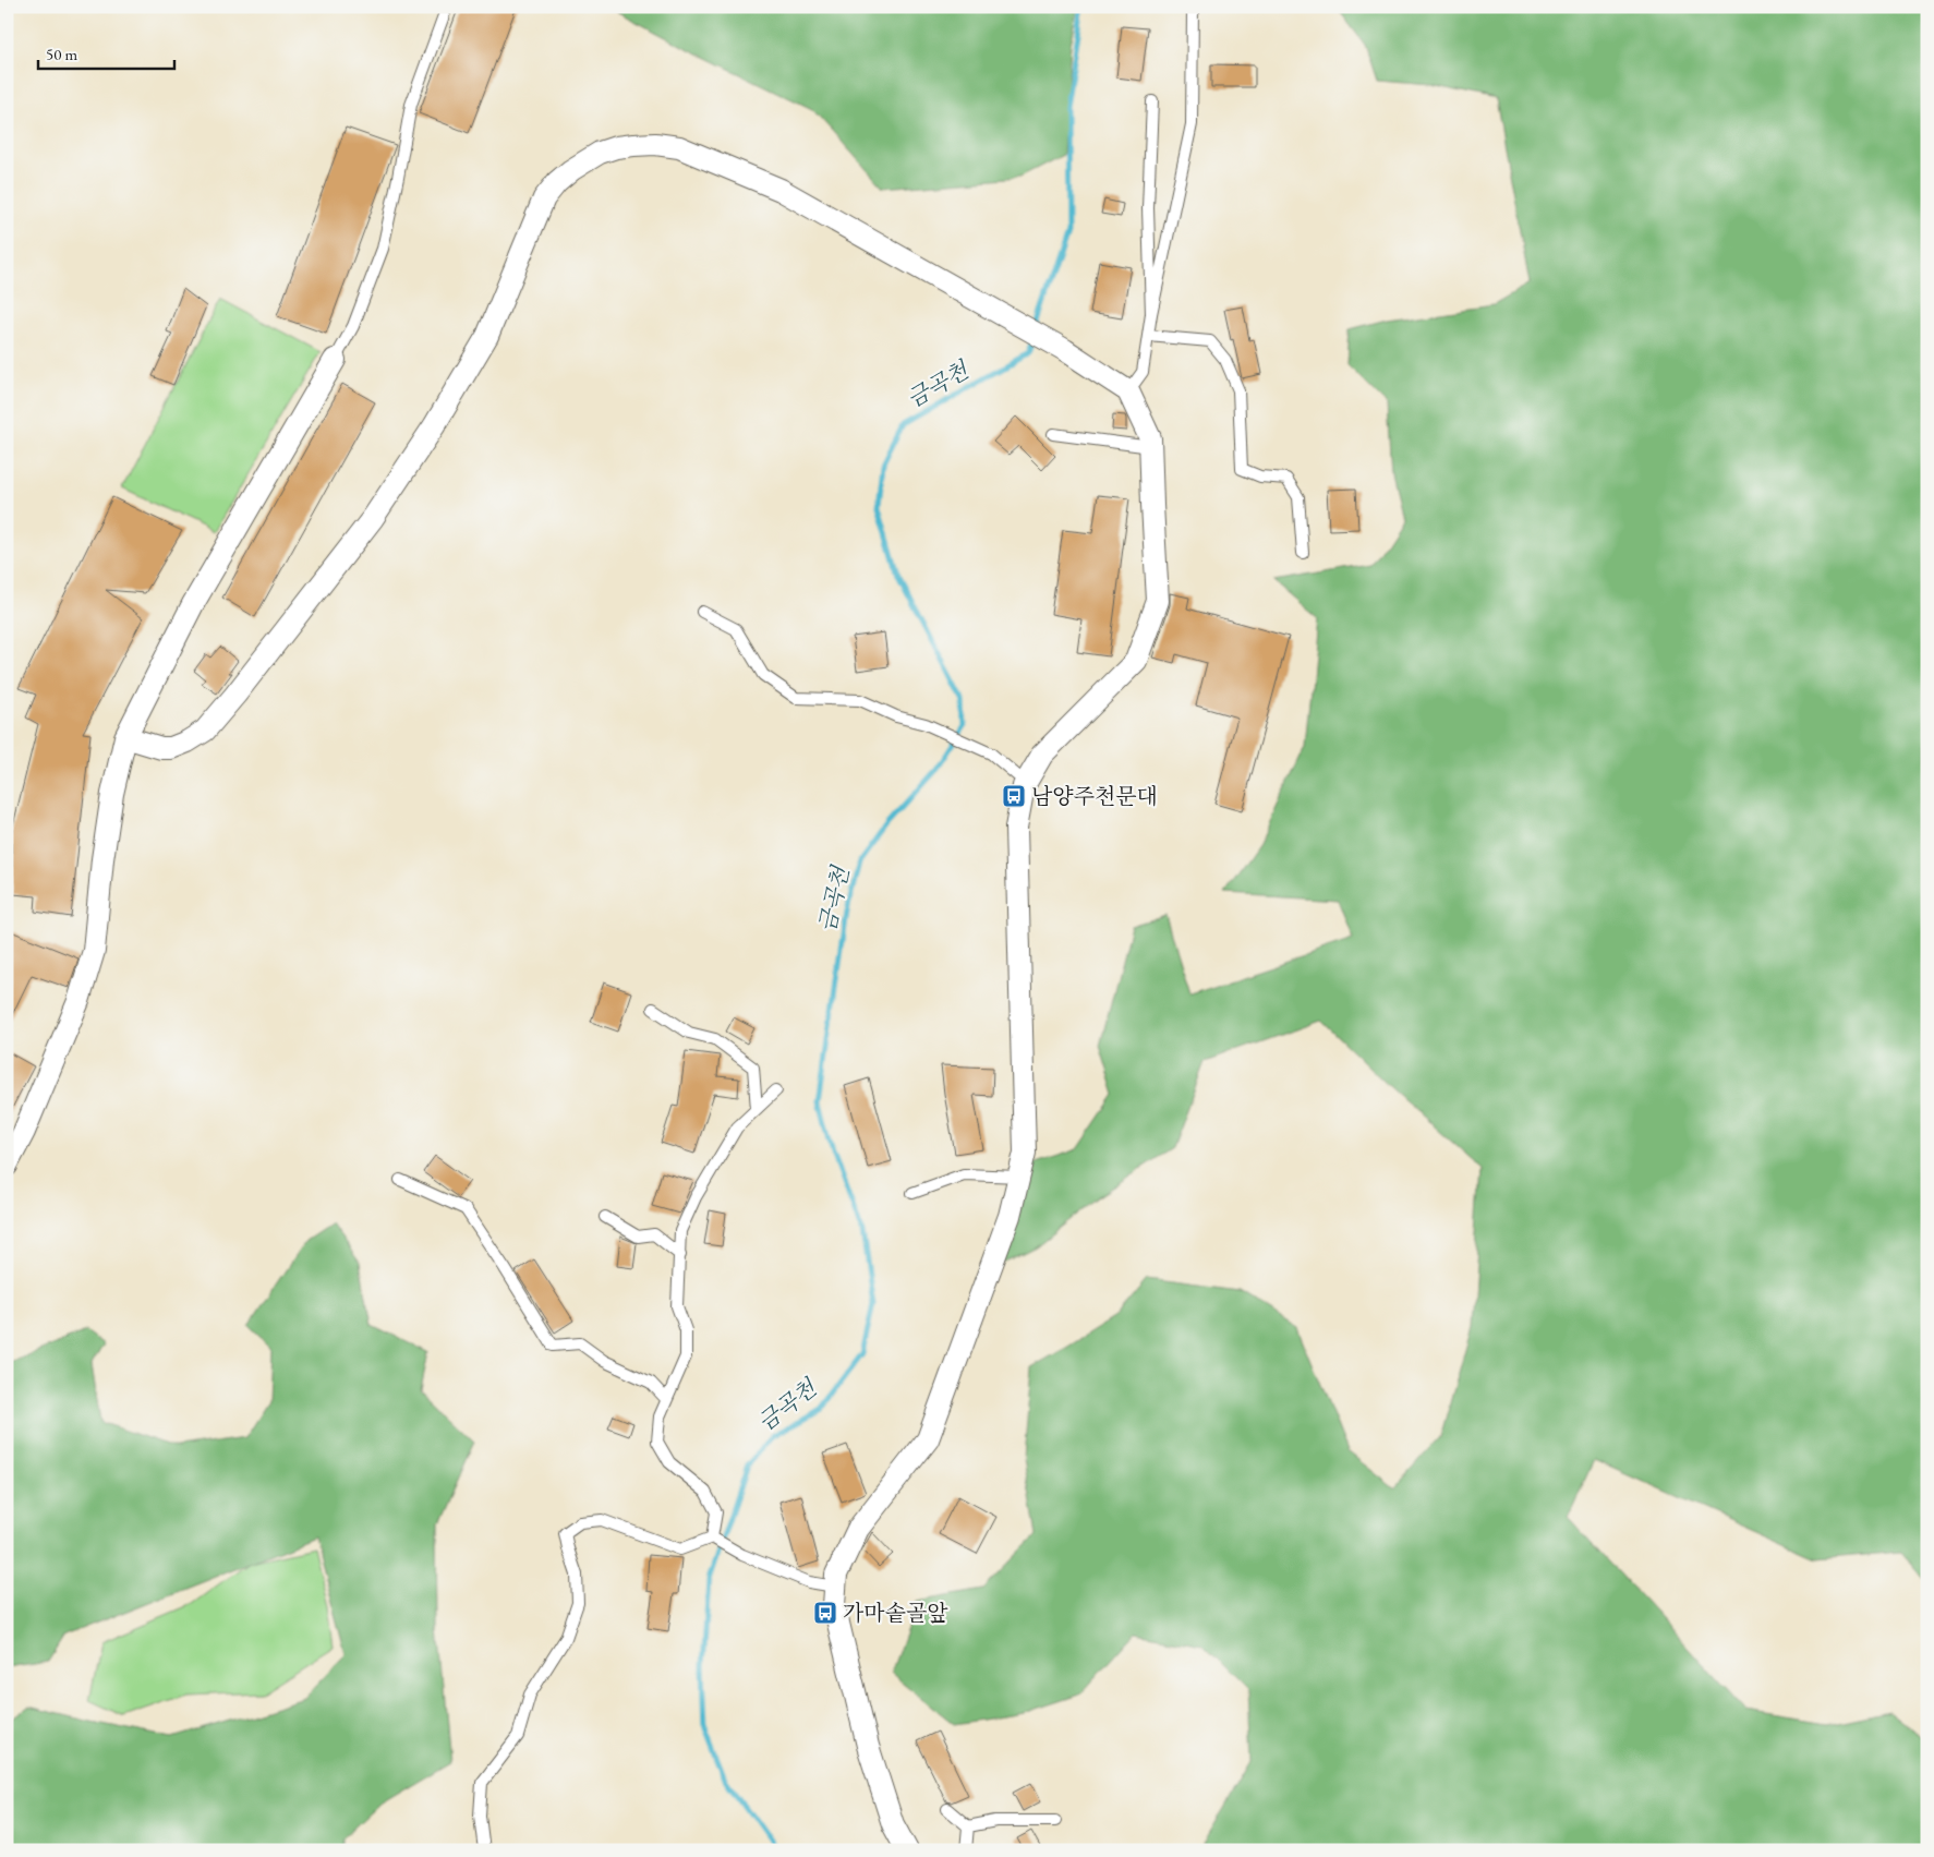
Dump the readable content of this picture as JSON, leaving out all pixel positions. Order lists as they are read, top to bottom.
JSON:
{
  "water": ["금곡천"],
  "places": {
    "bus stop": ["남양주천문대", "가마솥골앞"]
  },
  "scale_bar": "50 m"
}
